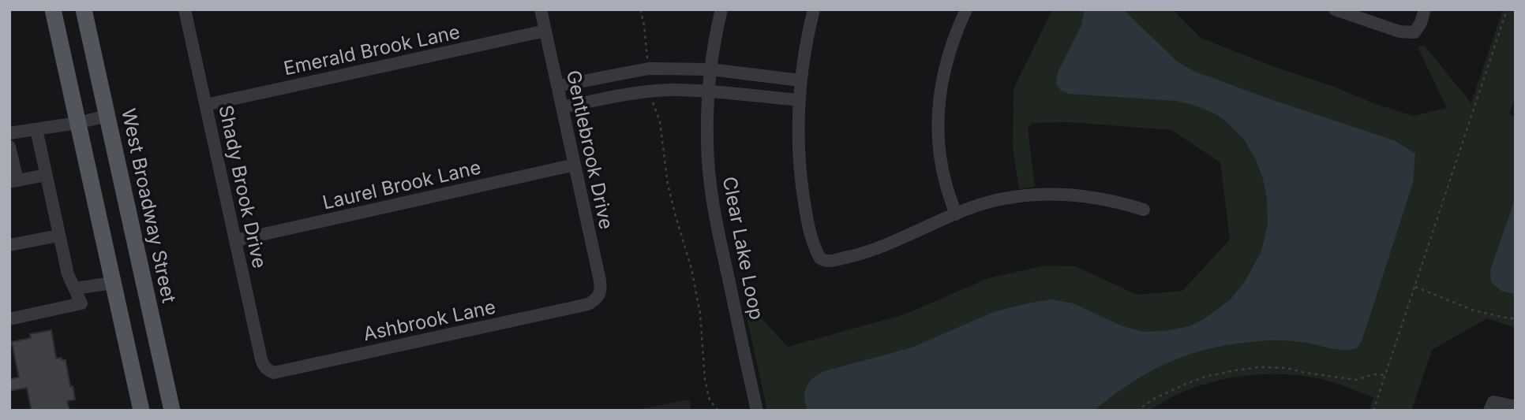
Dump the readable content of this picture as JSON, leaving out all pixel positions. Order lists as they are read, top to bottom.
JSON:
{
  "streets": {
    "main road": ["West Broadway Street"],
    "street": [
      "Emerald Brook Lane",
      "Gentlebrook Drive",
      "Laurel Brook Lane",
      "Shady Brook Drive",
      "Clear Lake Loop",
      "Ashbrook Lane"
    ]
  },
  "crossings": [
    ["Emerald Brook Lane", "Gentlebrook Drive"],
    ["Emerald Brook Lane", "Shady Brook Drive"],
    ["Gentlebrook Drive", "Laurel Brook Lane"],
    ["Gentlebrook Drive", "Ashbrook Lane"],
    ["Laurel Brook Lane", "Shady Brook Drive"],
    ["Shady Brook Drive", "Ashbrook Lane"]
  ]
}
